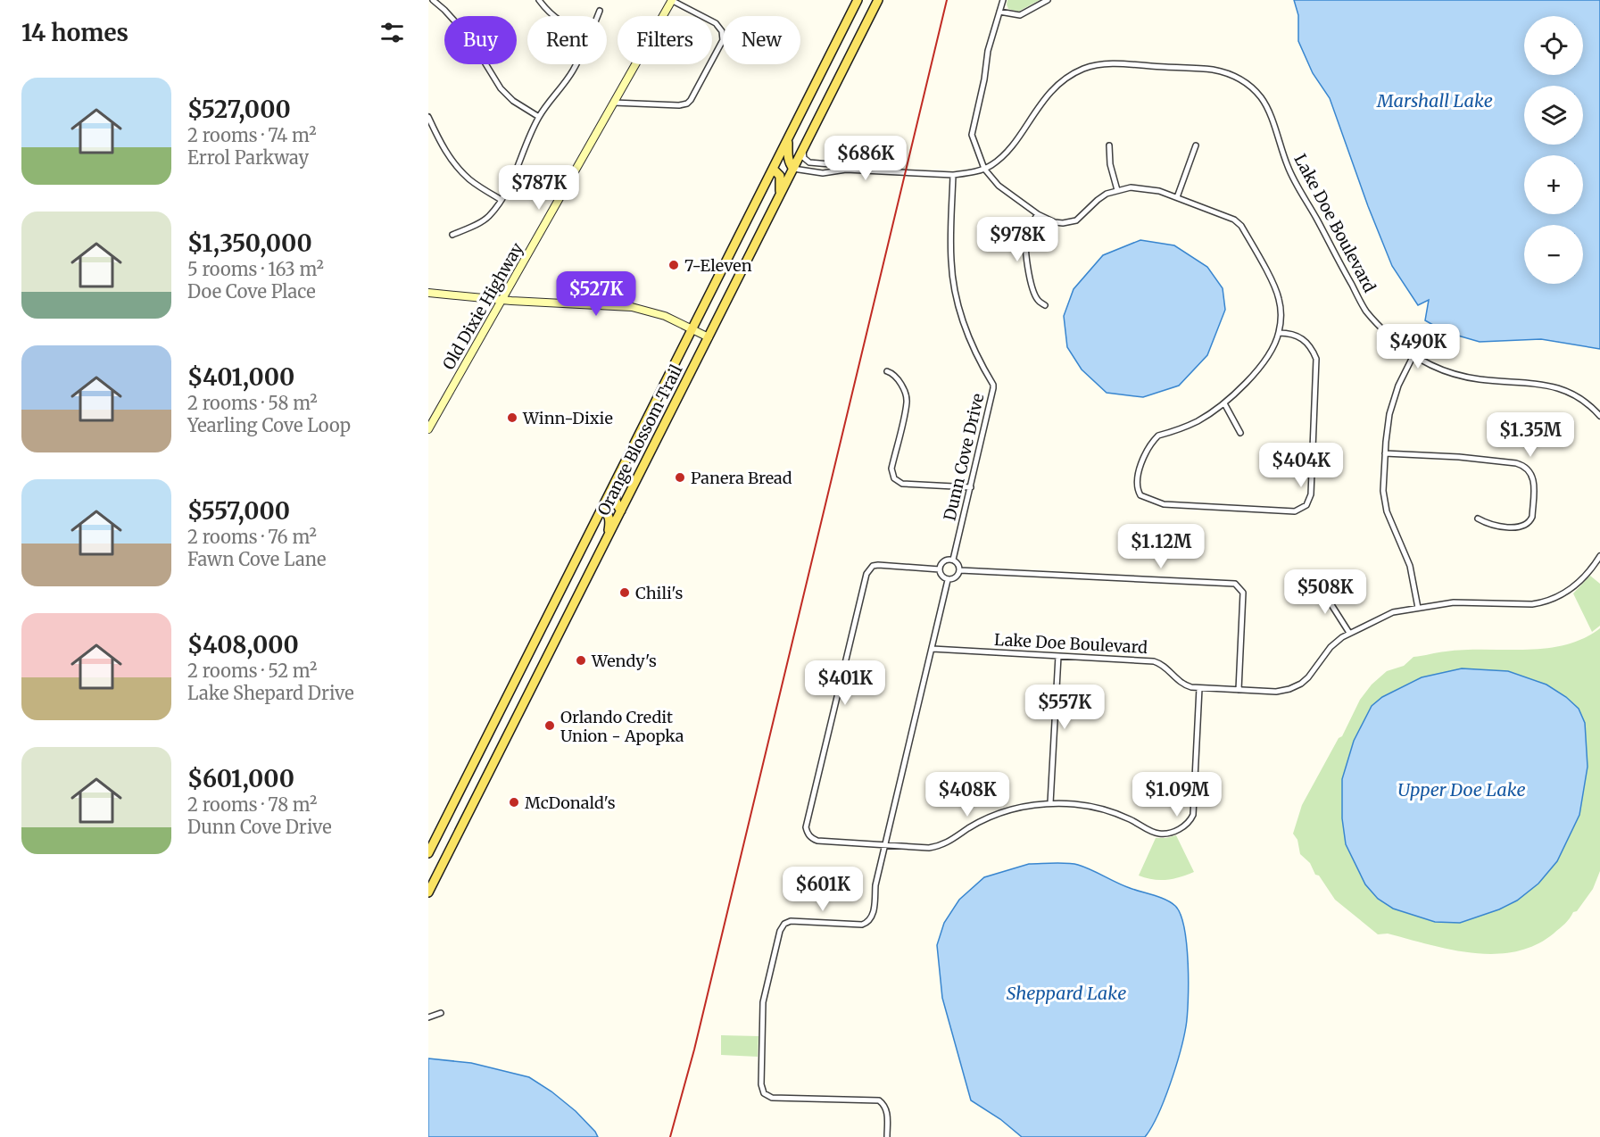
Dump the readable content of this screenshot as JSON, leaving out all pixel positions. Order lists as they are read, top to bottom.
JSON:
{
  "streets": {
    "main road": ["Orange Blossom Trail"],
    "street": ["Lake Doe Boulevard", "Old Dixie Highway", "Dunn Cove Drive"]
  },
  "crossings": [
    ["Lake Doe Boulevard", "Orange Blossom Trail"],
    ["Lake Doe Boulevard", "Dunn Cove Drive"]
  ],
  "water": ["Marshall Lake", "Upper Doe Lake", "Sheppard Lake"],
  "places": [
    "7-Eleven",
    "Winn-Dixie",
    "Panera Bread",
    "Chili's",
    "Wendy's",
    "Orlando Credit Union - Apopka",
    "McDonald's"
  ],
  "page": {
    "heading": "14 homes",
    "map_buttons": ["+", "−"],
    "chip": [
      "Buy",
      "Rent",
      "Filters",
      "New"
    ],
    "list": [
      {
        "name": "$527,000",
        "note": "2 rooms · 74 m² · Errol Parkway"
      },
      {
        "name": "$1,350,000",
        "note": "5 rooms · 163 m² · Doe Cove Place"
      },
      {
        "name": "$401,000",
        "note": "2 rooms · 58 m² · Yearling Cove Loop"
      },
      {
        "name": "$557,000",
        "note": "2 rooms · 76 m² · Fawn Cove Lane"
      },
      {
        "name": "$408,000",
        "note": "2 rooms · 52 m² · Lake Shepard Drive"
      },
      {
        "name": "$601,000",
        "note": "2 rooms · 78 m² · Dunn Cove Drive"
      }
    ],
    "price": [
      "$686K",
      "$787K",
      "$978K",
      "$527K",
      "$490K",
      "$1.35M",
      "$404K",
      "$1.12M",
      "$508K",
      "$401K",
      "$557K",
      "$408K",
      "$1.09M",
      "$601K"
    ]
  }
}
